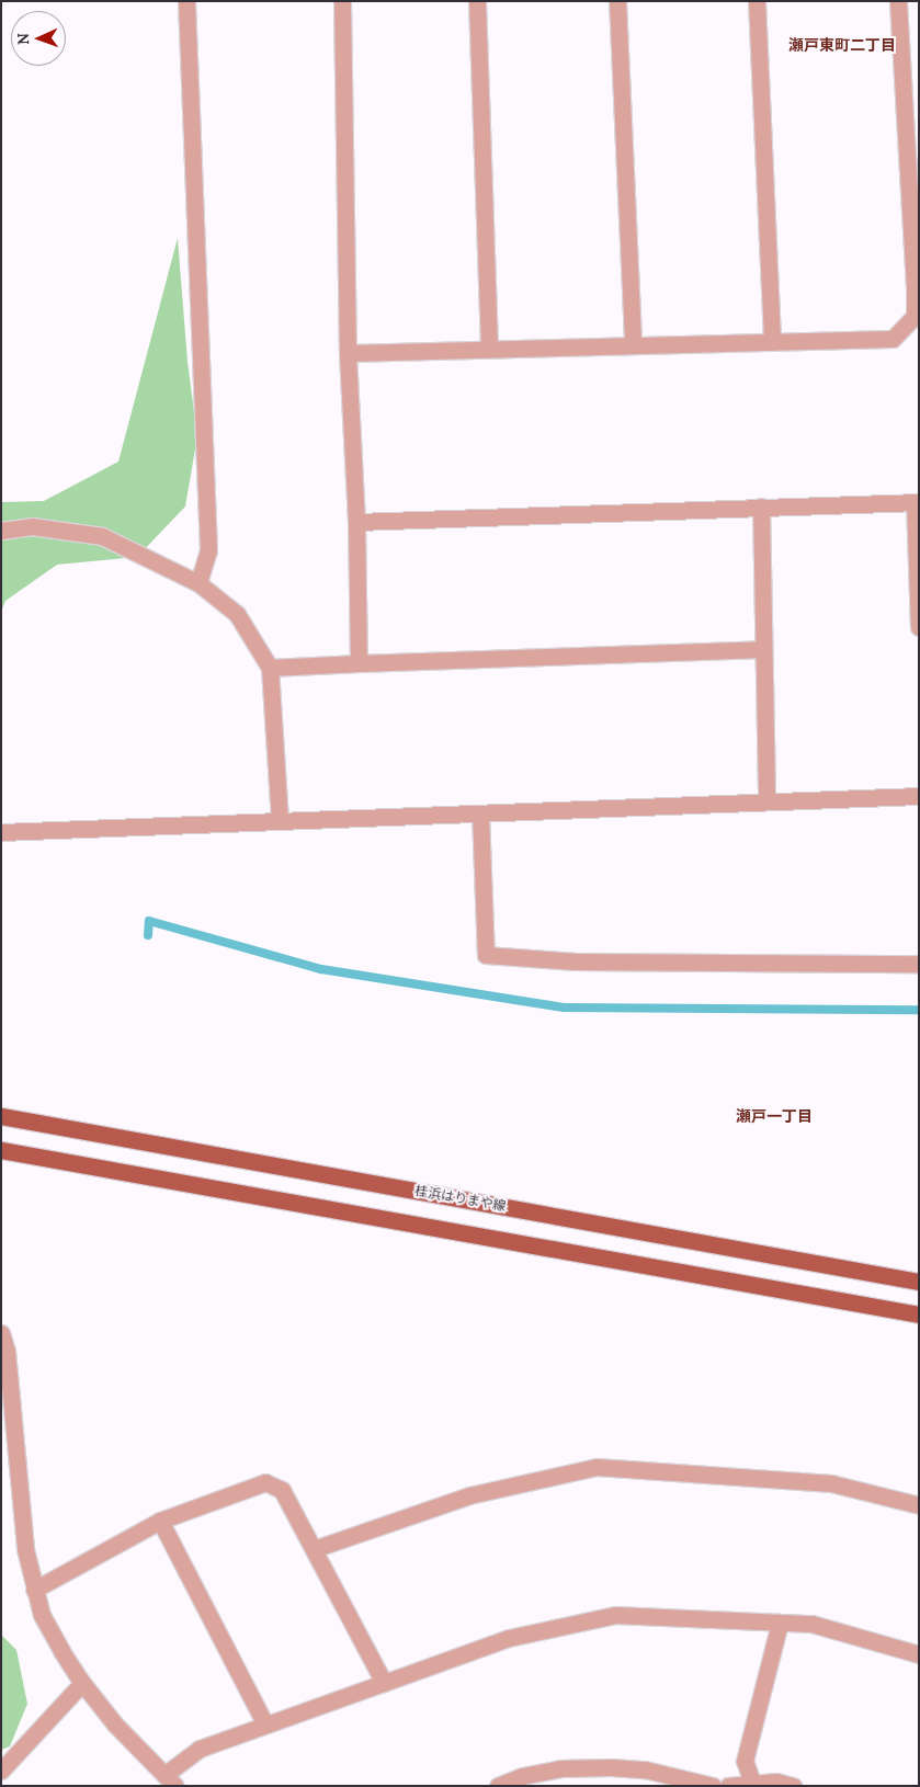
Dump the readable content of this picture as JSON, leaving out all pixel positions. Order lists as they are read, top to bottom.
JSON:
{
  "streets": {
    "main road": ["桂浜はりまや線"]
  },
  "districts": ["瀬戸東町二丁目", "瀬戸一丁目"],
  "north": "left"
}
